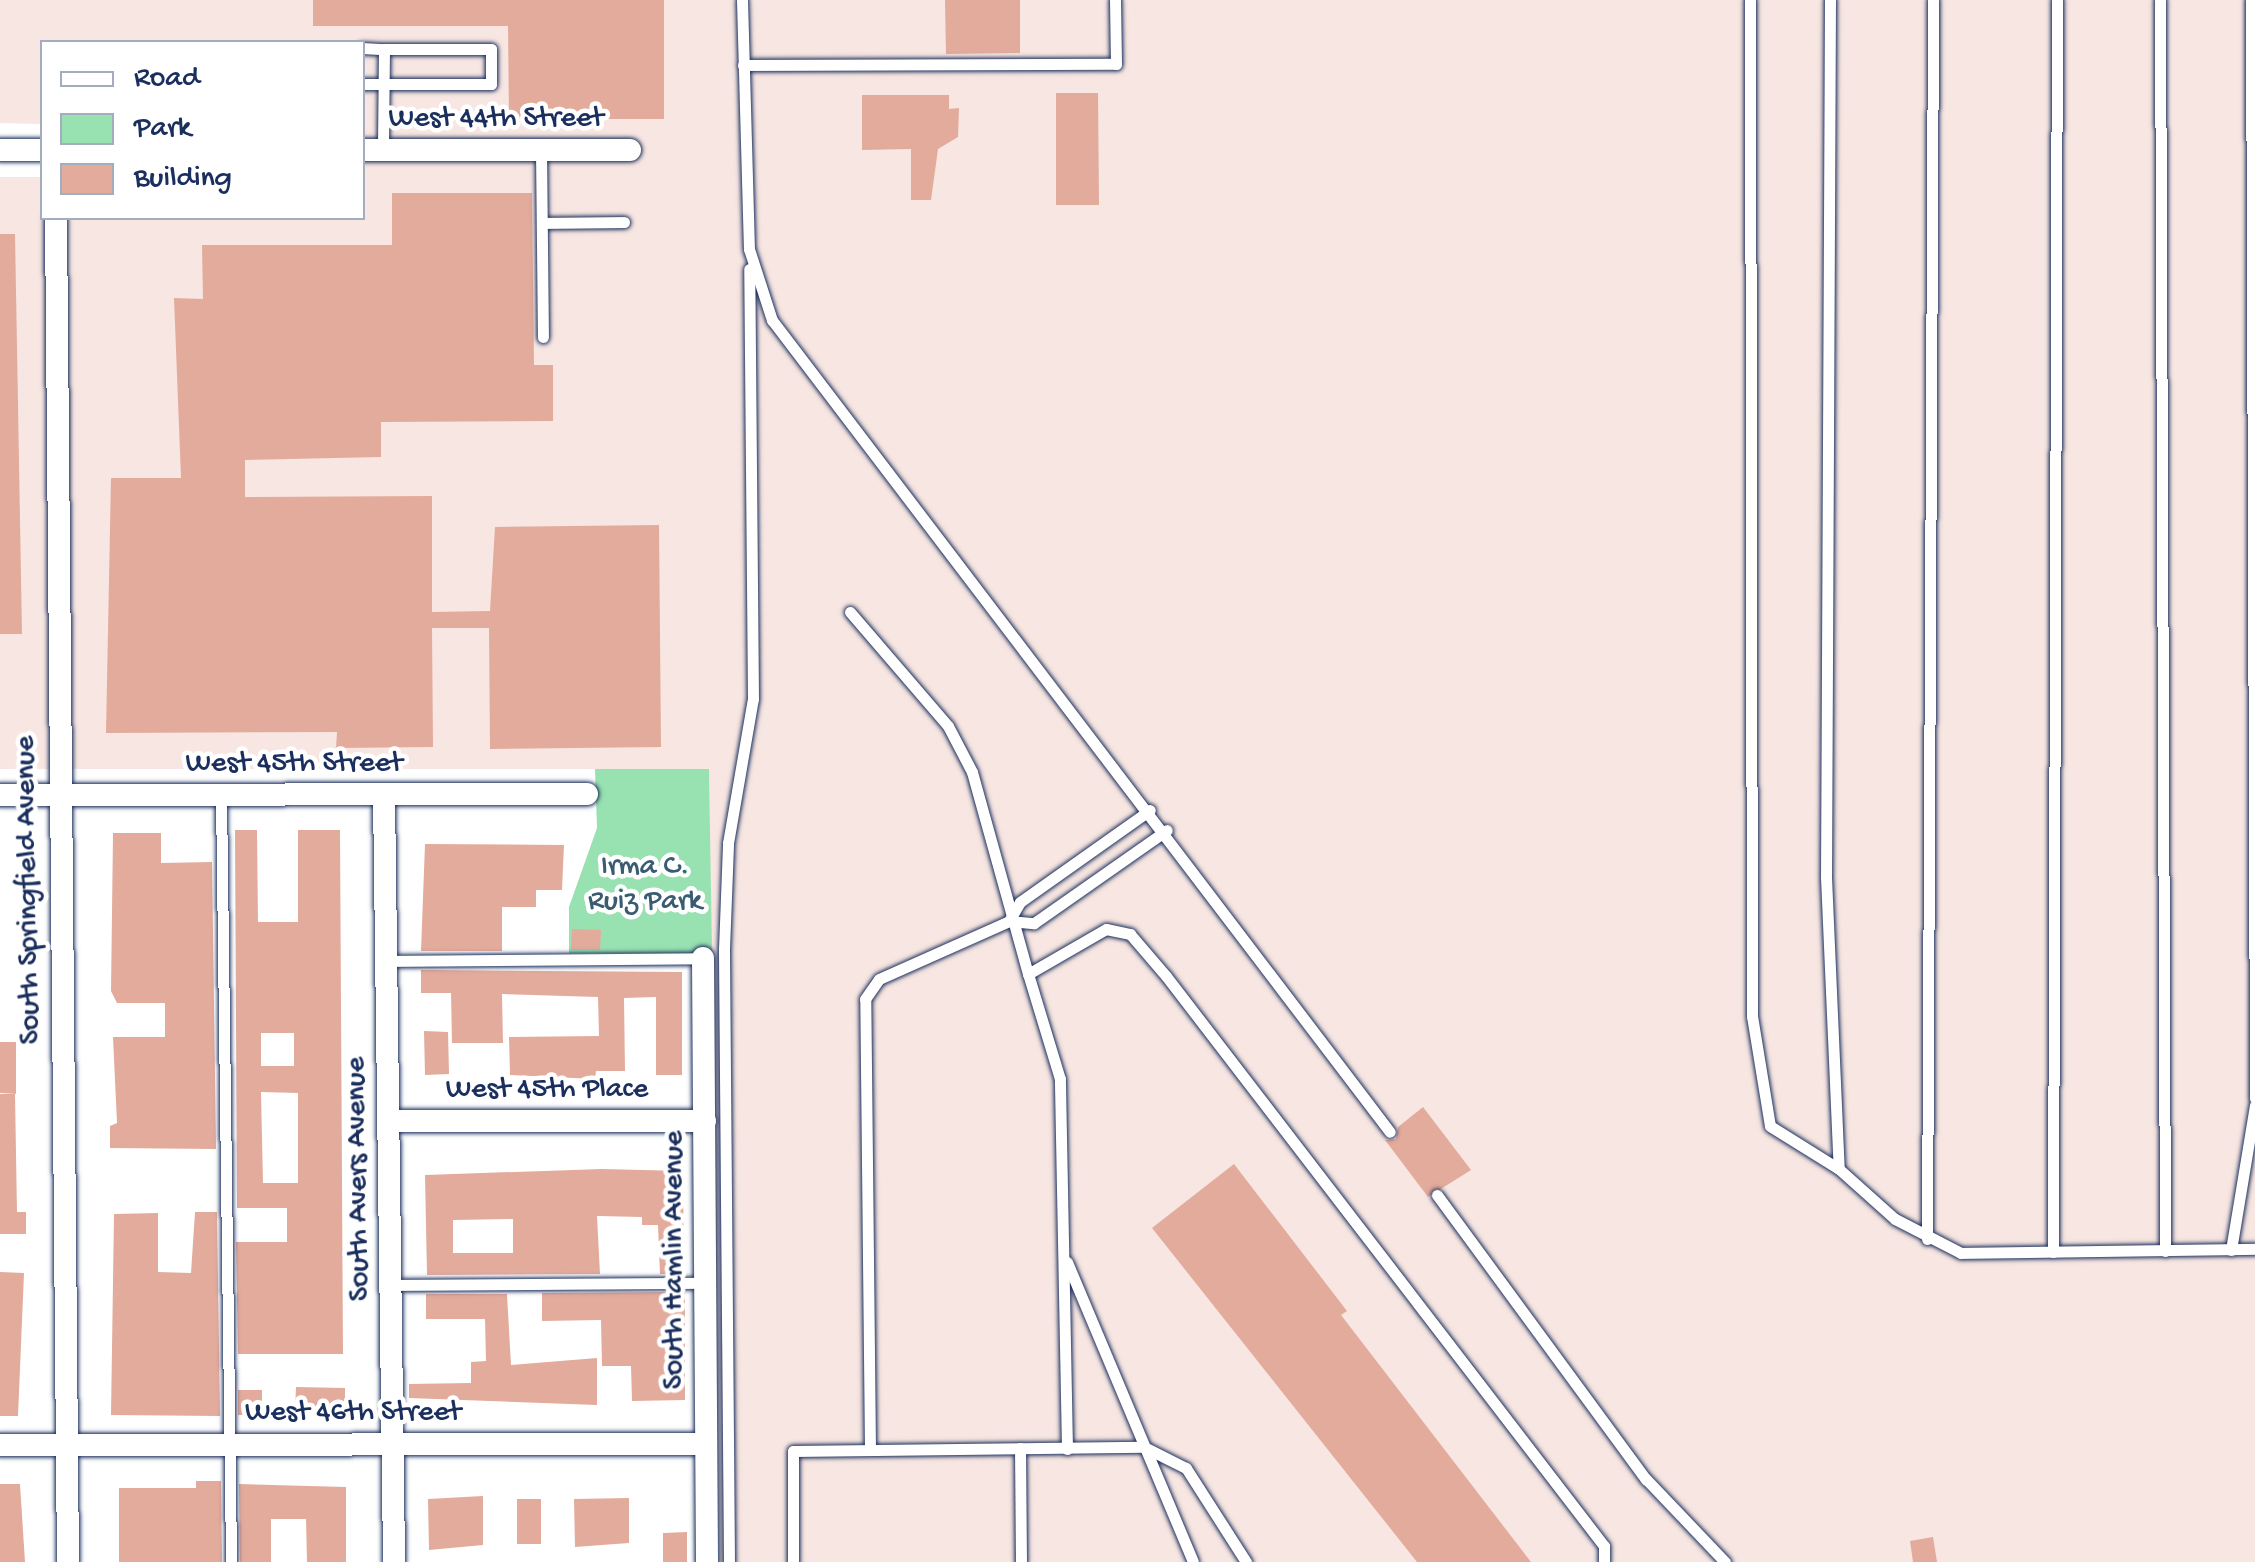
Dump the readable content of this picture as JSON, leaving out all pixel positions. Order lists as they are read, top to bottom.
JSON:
{
  "streets": {
    "street": [
      "West 44th Street",
      "West 45th Street",
      "South Springfield Avenue",
      "West 45th Place",
      "South Avers Avenue",
      "South Hamlin Avenue",
      "West 46th Street"
    ]
  },
  "crossings": [
    ["West 45th Street", "South Springfield Avenue"],
    ["West 45th Street", "South Avers Avenue"],
    ["South Springfield Avenue", "West 46th Street"],
    ["West 45th Place", "South Avers Avenue"],
    ["West 45th Place", "South Hamlin Avenue"],
    ["South Avers Avenue", "West 46th Street"],
    ["South Hamlin Avenue", "West 46th Street"]
  ],
  "parks": ["Irma C. Ruiz Park"],
  "legend": ["Road", "Park", "Building"]
}
